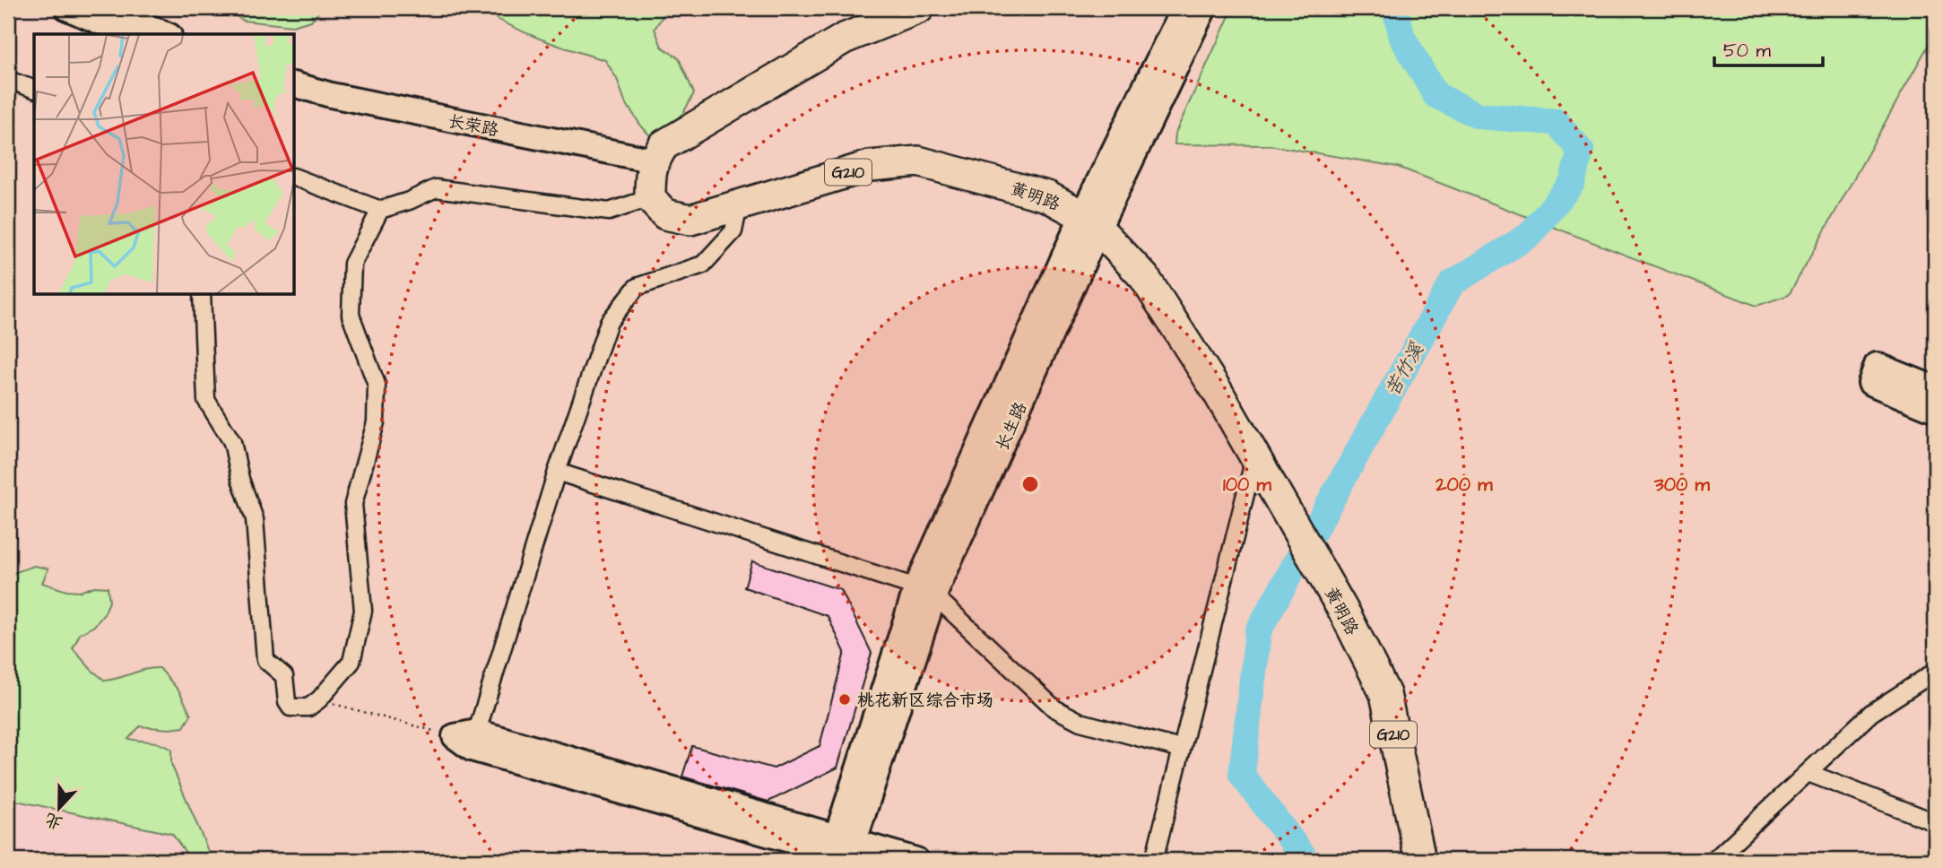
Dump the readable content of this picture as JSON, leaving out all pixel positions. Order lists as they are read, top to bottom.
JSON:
{
  "streets": {
    "highway": ["G210", "黄明路"],
    "street": ["长荣路", "长生路"]
  },
  "crossings": [
    ["长荣路", "黄明路"],
    ["黄明路", "长生路"]
  ],
  "water": ["苦竹溪"],
  "places": ["桃花新区综合市场"],
  "scale_bar": "50 m",
  "north": "bottom",
  "rings": ["100 m", "200 m", "300 m"]
}
